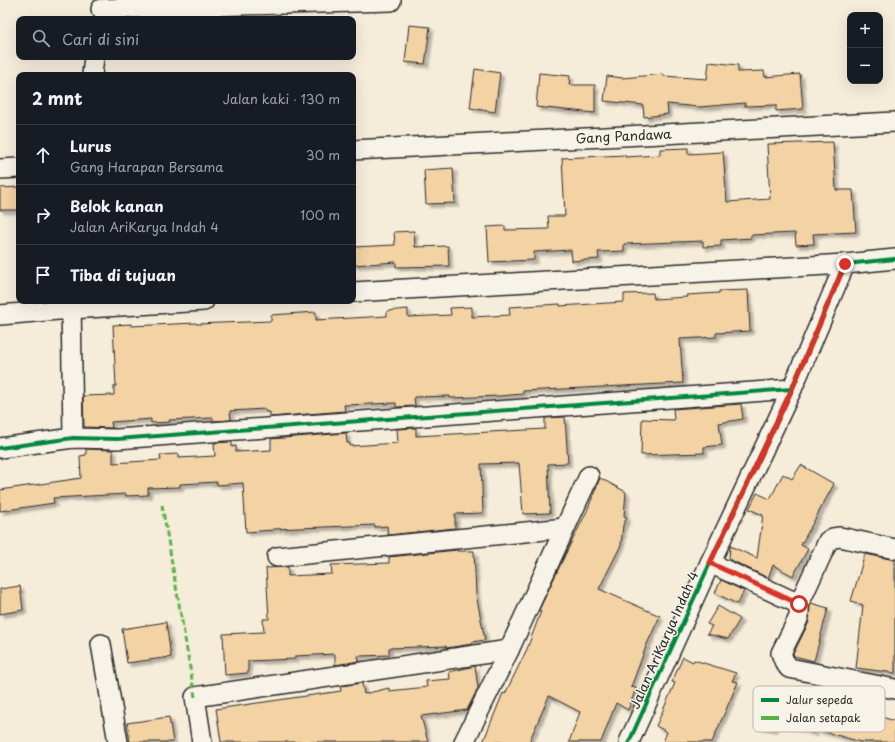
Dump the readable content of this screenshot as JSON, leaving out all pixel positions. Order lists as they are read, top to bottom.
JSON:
{
  "streets": {
    "street": ["Gang Pandawa", "Jalan AriKarya Indah 4"]
  },
  "legend": ["Jalur sepeda", "Jalan setapak"],
  "page": {
    "map_buttons": ["+", "−"],
    "search": "Cari di sini",
    "heading": ["2 mnt", "Jalan kaki · 130 m"],
    "list": [
      ["Lurus", "Gang Harapan Bersama", "30 m"],
      ["Belok kanan", "Jalan AriKarya Indah 4", "100 m"],
      "Tiba di tujuan"
    ]
  }
}
